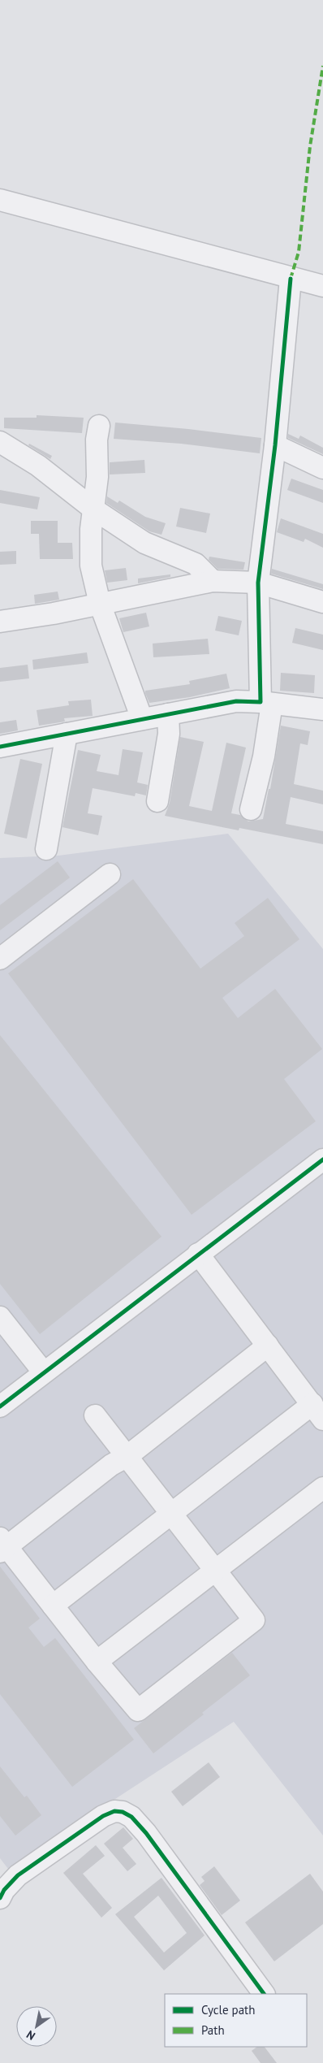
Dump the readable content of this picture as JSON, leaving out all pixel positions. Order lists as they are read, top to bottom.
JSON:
{
  "legend": ["Cycle path", "Path"],
  "north": "bottom left"
}
